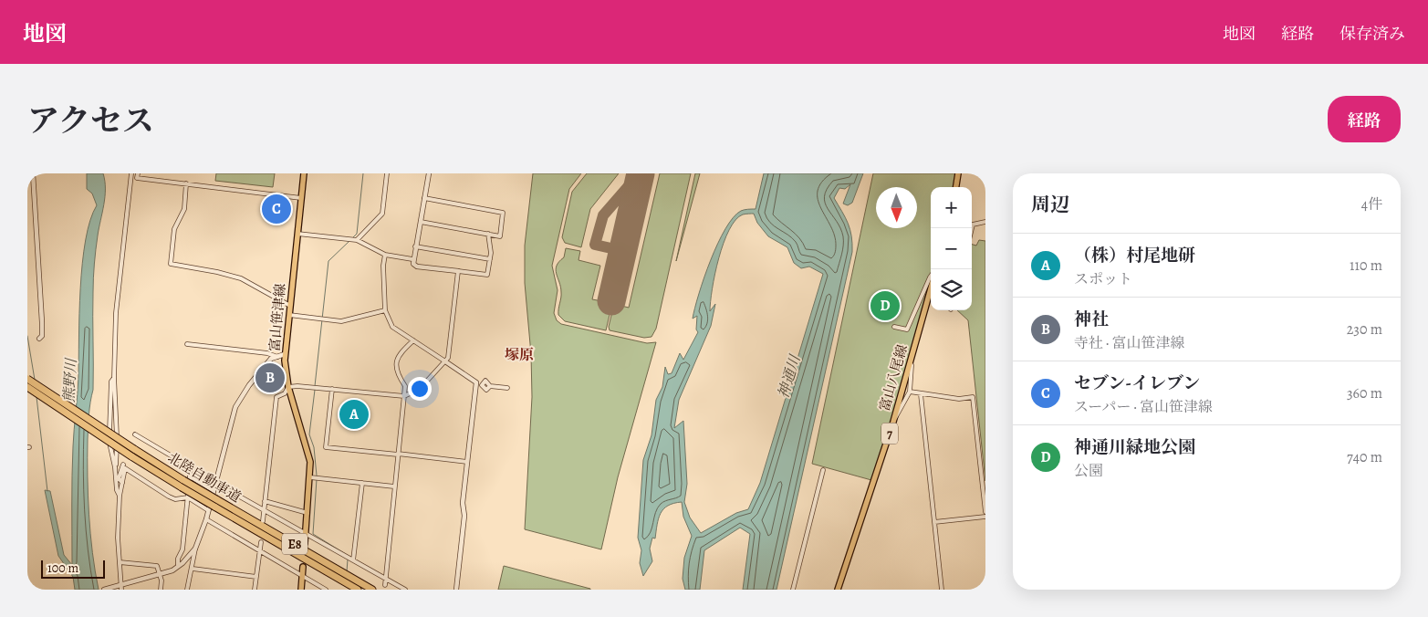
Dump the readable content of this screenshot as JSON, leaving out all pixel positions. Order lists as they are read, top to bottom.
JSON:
{
  "streets": {
    "highway": ["北陸自動車道", "E8"],
    "main road": ["富山笹津線", "富山八尾線", "7"]
  },
  "districts": ["塚原"],
  "water": ["神通川", "熊野川"],
  "scale_bar": "100 m",
  "north": "bottom",
  "page": {
    "header": "地図",
    "nav": ["地図", "経路", "保存済み"],
    "title": "アクセス",
    "buttons": "経路",
    "heading": ["周辺", "4件"],
    "map_buttons": ["+", "−"],
    "pins": [
      "C",
      "D",
      "B",
      "A"
    ],
    "list": [
      {
        "mark": "A",
        "name": "（株）村尾地研",
        "note": "スポット",
        "value": "110 m"
      },
      {
        "mark": "B",
        "name": "神社",
        "note": "寺社 · 富山笹津線",
        "value": "230 m"
      },
      {
        "mark": "C",
        "name": "セブン-イレブン",
        "note": "スーパー · 富山笹津線",
        "value": "360 m"
      },
      {
        "mark": "D",
        "name": "神通川緑地公園",
        "note": "公園",
        "value": "740 m"
      }
    ],
    "scale": "100 m"
  }
}
